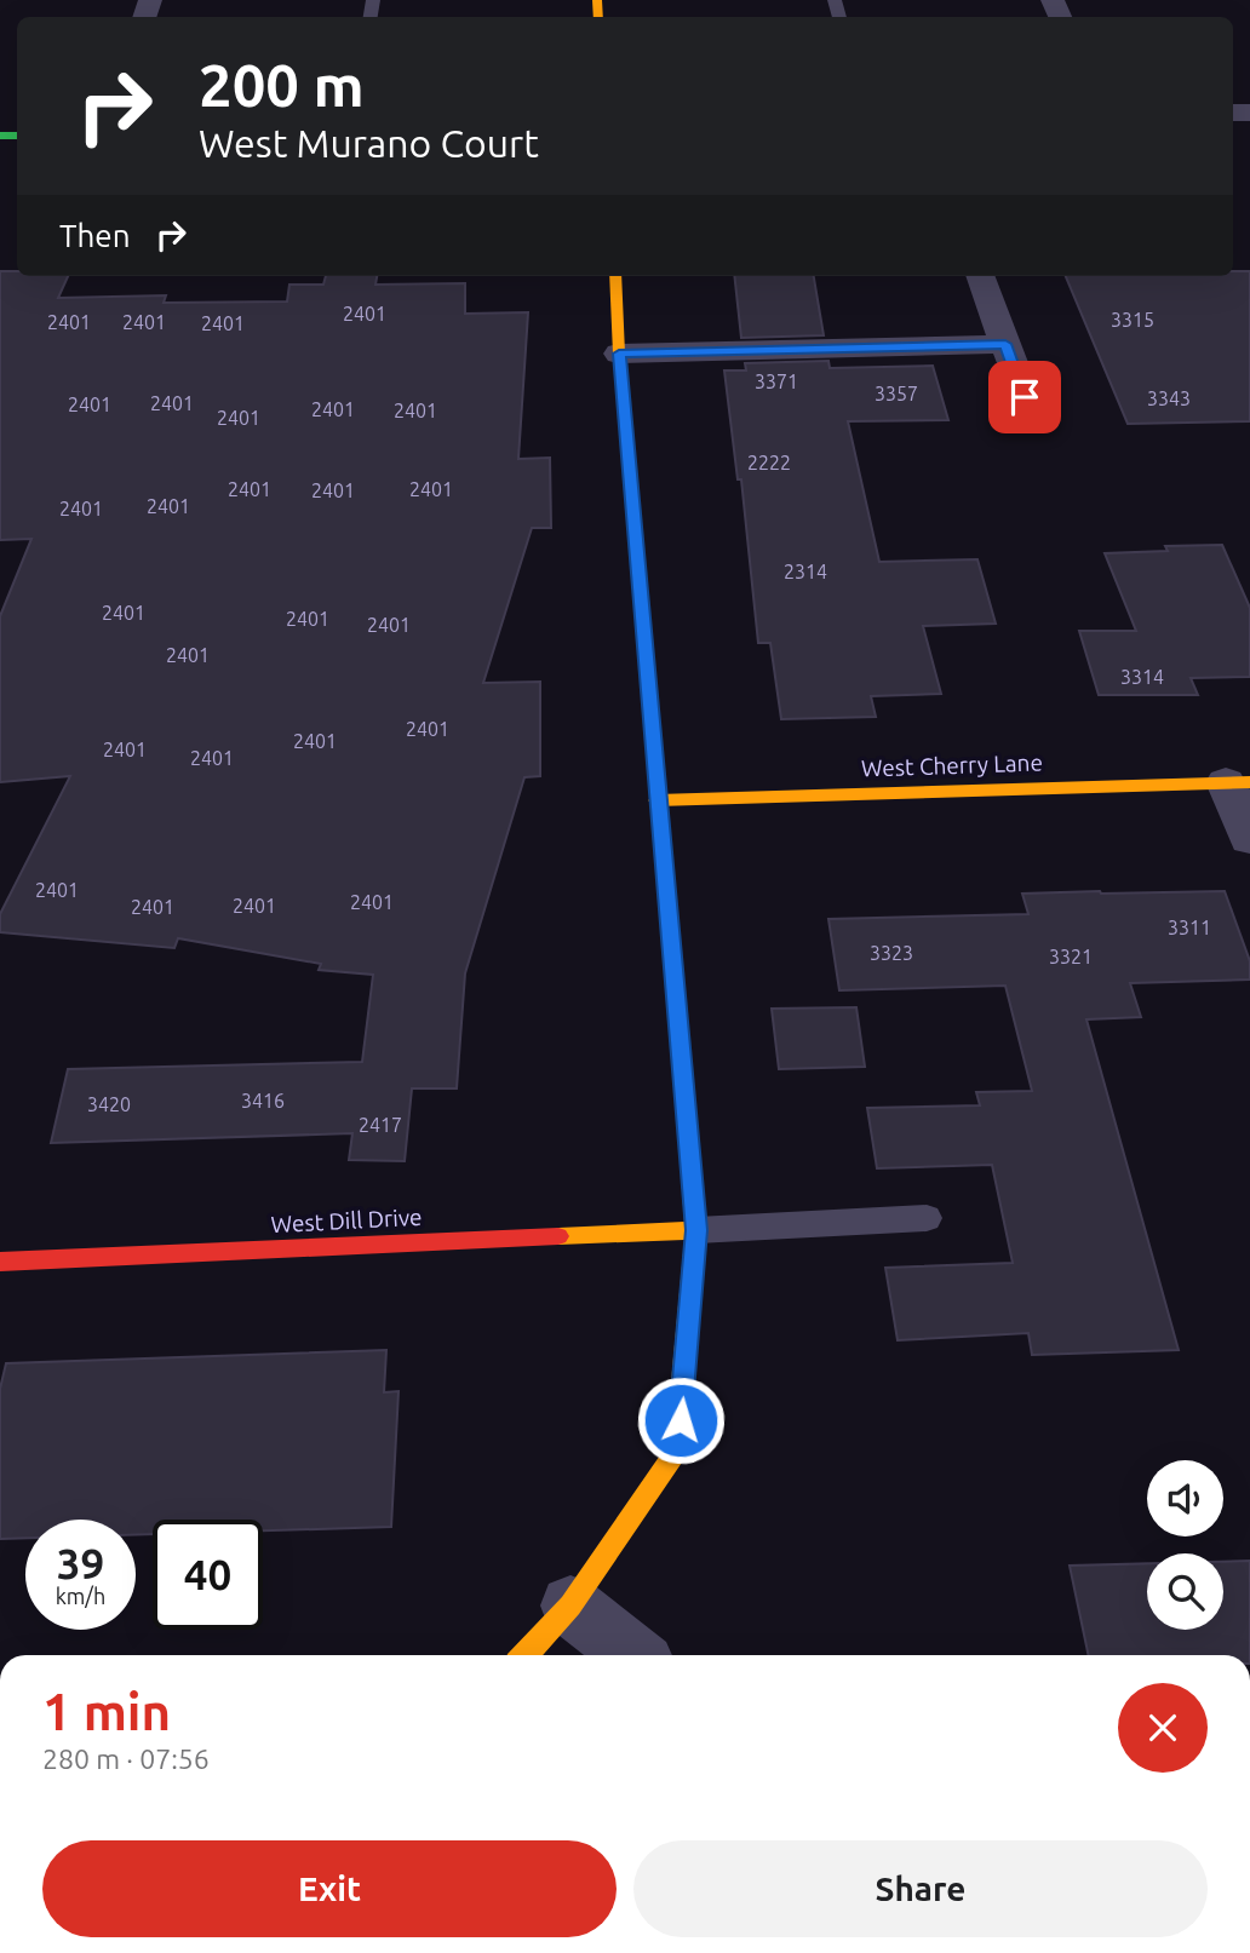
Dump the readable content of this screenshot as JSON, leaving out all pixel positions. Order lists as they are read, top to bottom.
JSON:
{
  "streets": {
    "street": ["West Cherry Lane", "West Dill Drive"]
  },
  "house_numbers": [
    "2401",
    "3315",
    "2401",
    "2401",
    "2401",
    "3371",
    "3357",
    "3343",
    "2401",
    "2401",
    "2401",
    "2401",
    "2401",
    "2222",
    "2401",
    "2401",
    "2401",
    "2401",
    "2401",
    "2314",
    "2401",
    "2401",
    "2401",
    "2401",
    "3314",
    "2401",
    "2401",
    "2401",
    "2401",
    "2401",
    "2401",
    "2401",
    "2401",
    "3311",
    "3323",
    "3321",
    "3416",
    "3420",
    "2417"
  ],
  "page": {
    "turn": ["200 m", "West Murano Court"],
    "then": "Then",
    "speed": "39 km/h",
    "limit": "40",
    "heading": ["1 min", "280 m · 07:56"],
    "buttons": ["Exit", "Share"]
  }
}
